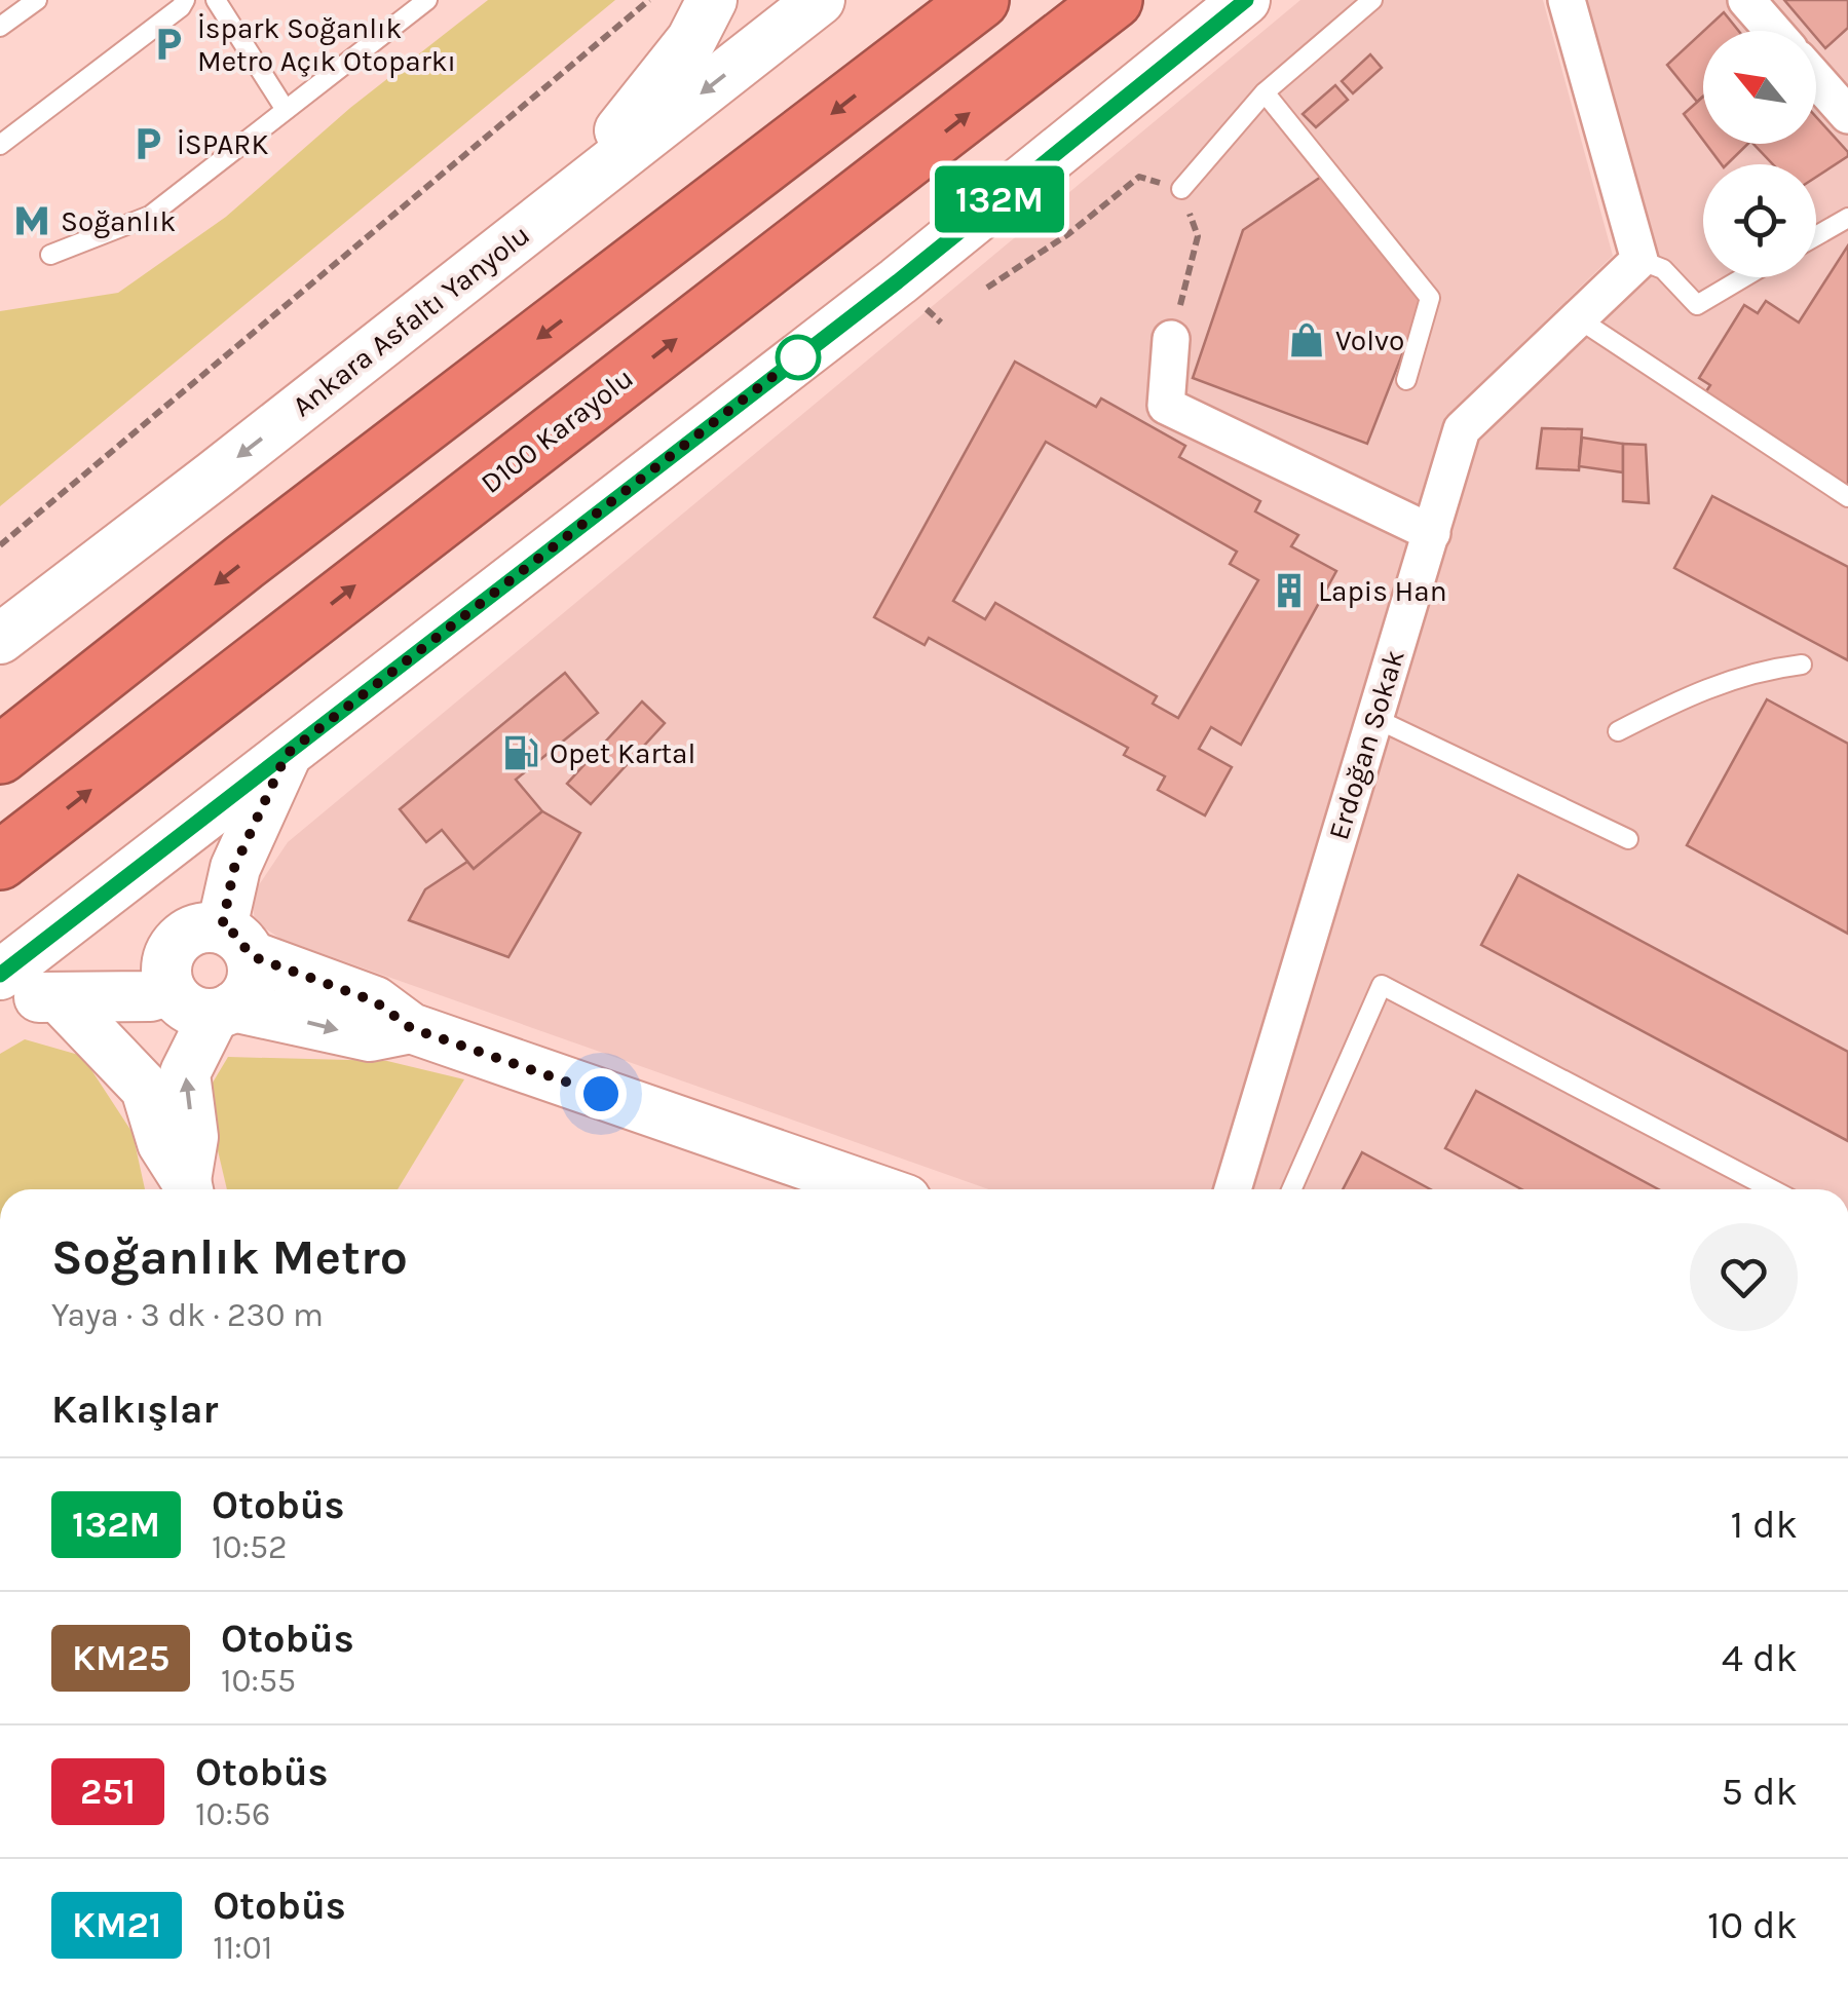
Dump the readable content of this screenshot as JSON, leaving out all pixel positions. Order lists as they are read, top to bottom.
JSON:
{
  "streets": {
    "highway": ["D100 Karayolu"],
    "main road": ["Ankara Asfaltı Yanyolu"],
    "street": ["Erdoğan Sokak"]
  },
  "places": {
    "parking": ["İspark Soğanlık Metro Açık Otoparkı", "İSPARK"],
    "metro station": ["Soğanlık"],
    "shop": ["Volvo"],
    "building": ["Lapis Han"],
    "fuel station": ["Opet Kartal"]
  },
  "lines": ["bus line 132M"],
  "north": "top left",
  "page": {
    "on_map": "132M",
    "heading": [
      ["Soğanlık Metro", "Yaya · 3 dk · 230 m"],
      "Kalkışlar"
    ],
    "list": [
      {
        "mark": "132M",
        "name": "Otobüs",
        "note": "10:52",
        "value": "1 dk"
      },
      {
        "mark": "KM25",
        "name": "Otobüs",
        "note": "10:55",
        "value": "4 dk"
      },
      {
        "mark": "251",
        "name": "Otobüs",
        "note": "10:56",
        "value": "5 dk"
      },
      {
        "mark": "KM21",
        "name": "Otobüs",
        "note": "11:01",
        "value": "10 dk"
      }
    ]
  }
}
